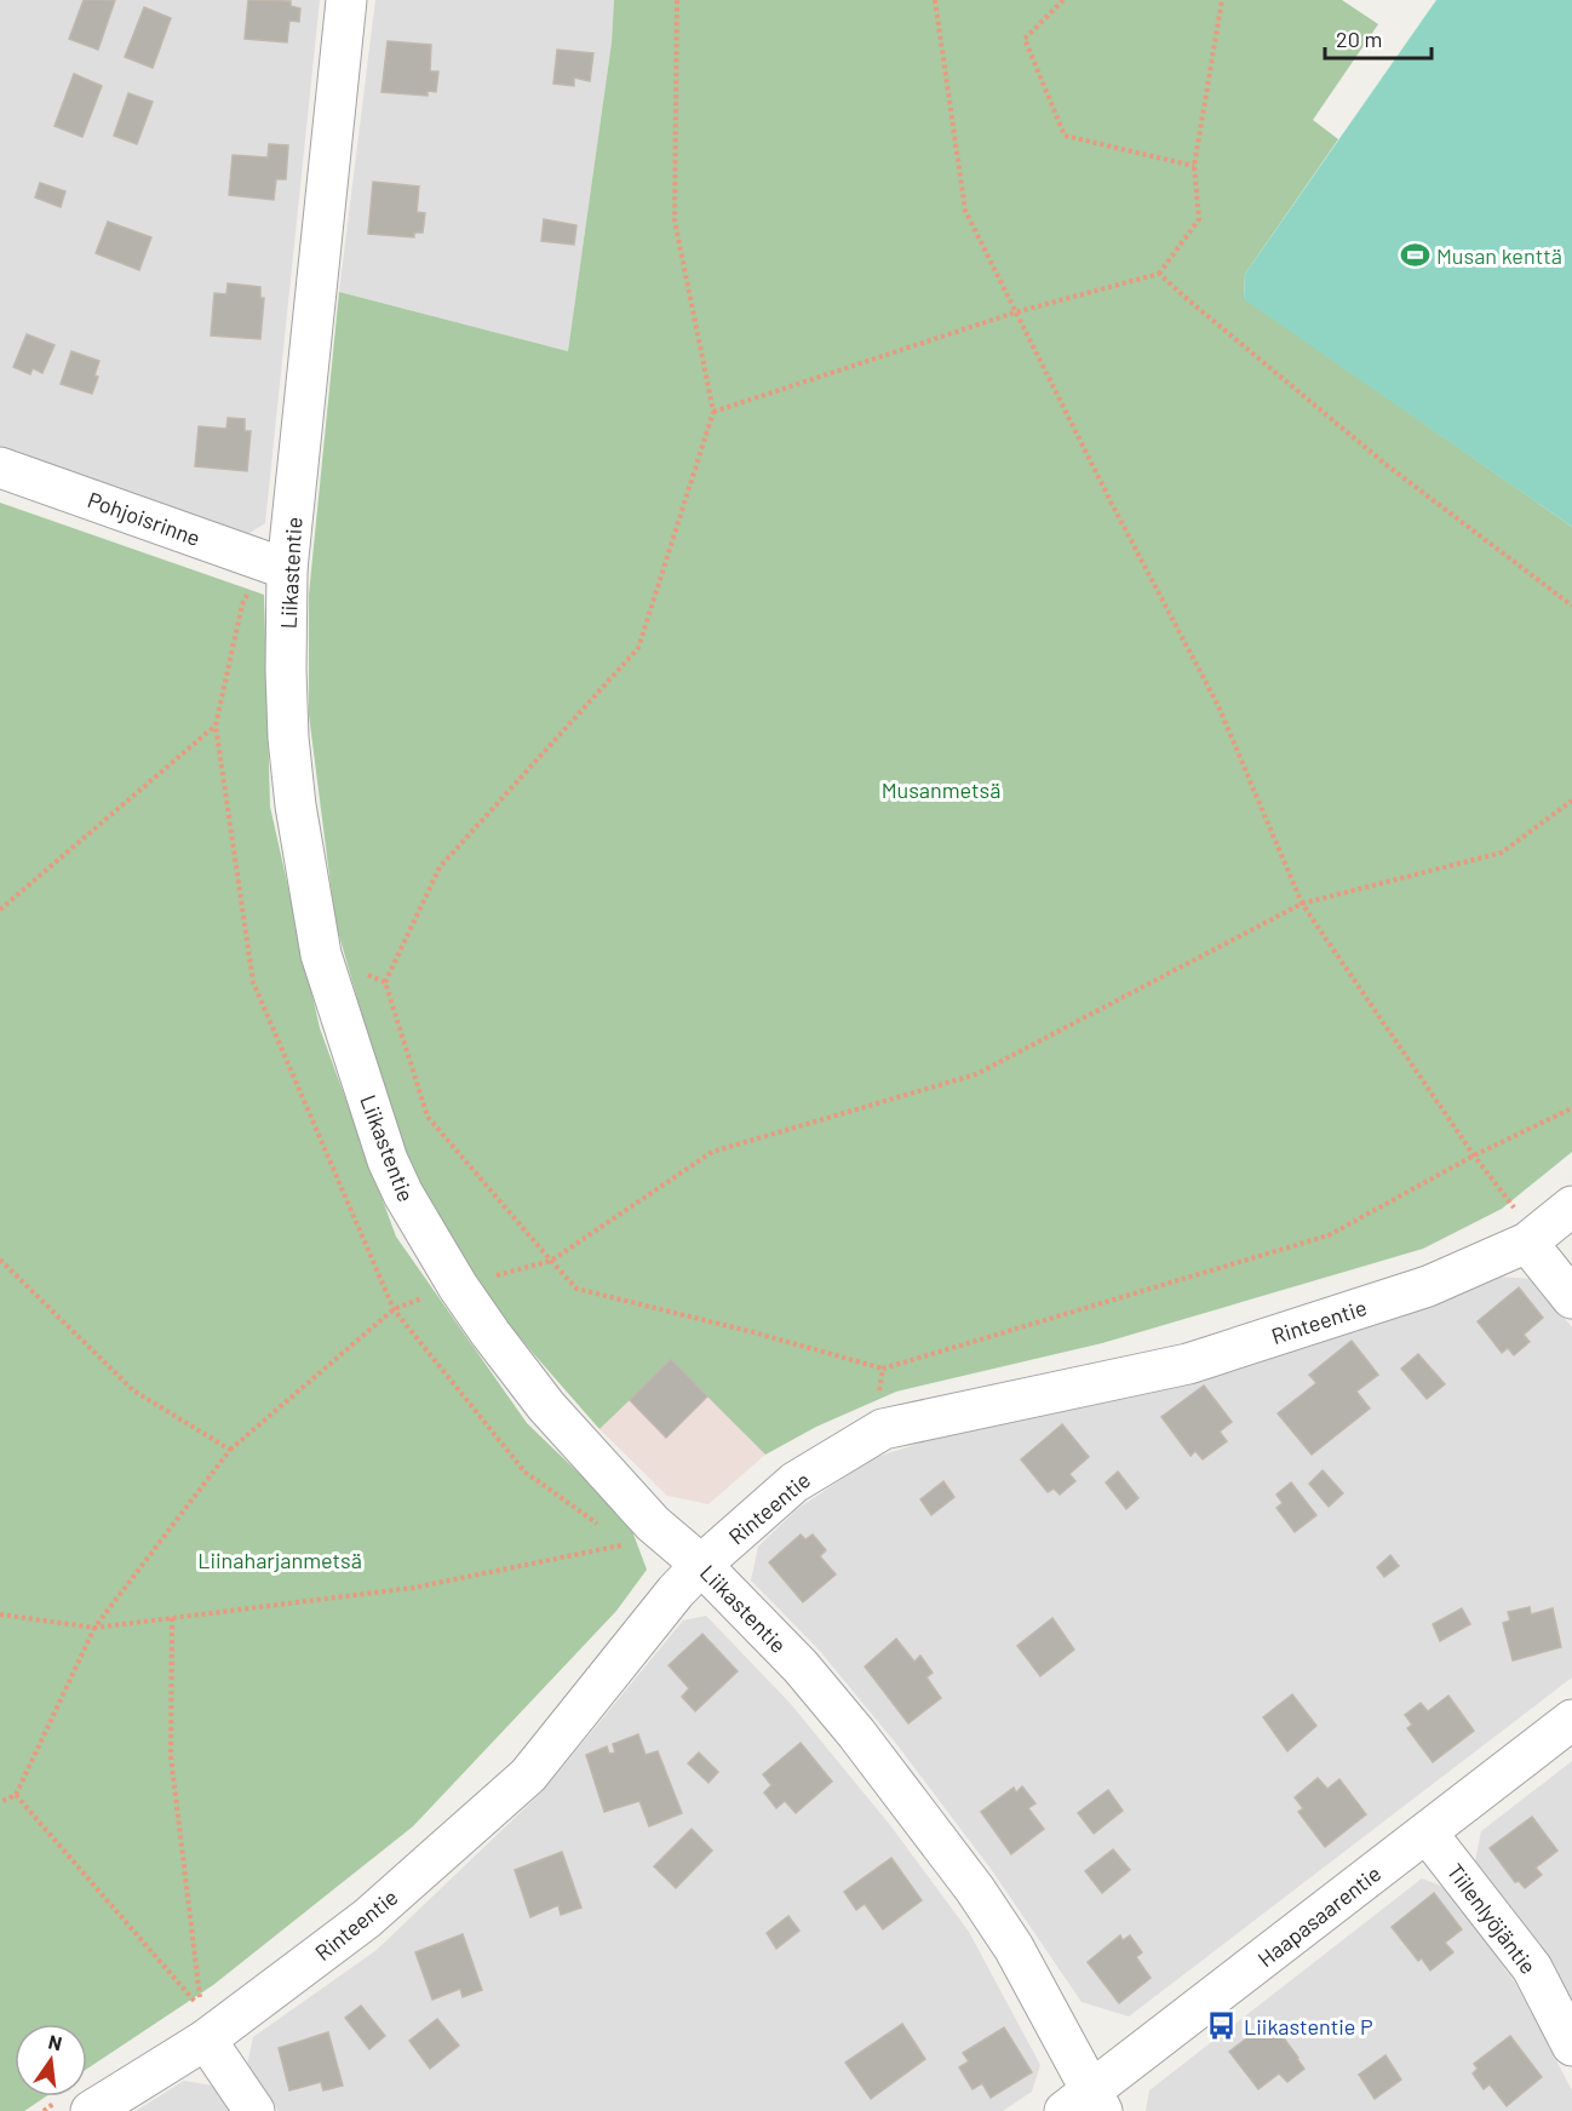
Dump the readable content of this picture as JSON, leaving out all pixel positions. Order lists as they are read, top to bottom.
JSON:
{
  "streets": {
    "street": [
      "Pohjoisrinne",
      "Liikastentie",
      "Rinteentie",
      "Haapasaarentie",
      "Tiilenlyöjäntie"
    ]
  },
  "crossings": [
    ["Pohjoisrinne", "Liikastentie"],
    ["Liikastentie", "Rinteentie"],
    ["Liikastentie", "Haapasaarentie"],
    ["Haapasaarentie", "Tiilenlyöjäntie"]
  ],
  "parks": ["Musanmetsä", "Liinaharjanmetsä"],
  "places": {
    "sports": ["Musan kenttä"],
    "bus stop": ["Liikastentie P"]
  },
  "scale_bar": "20 m",
  "north": "top"
}
